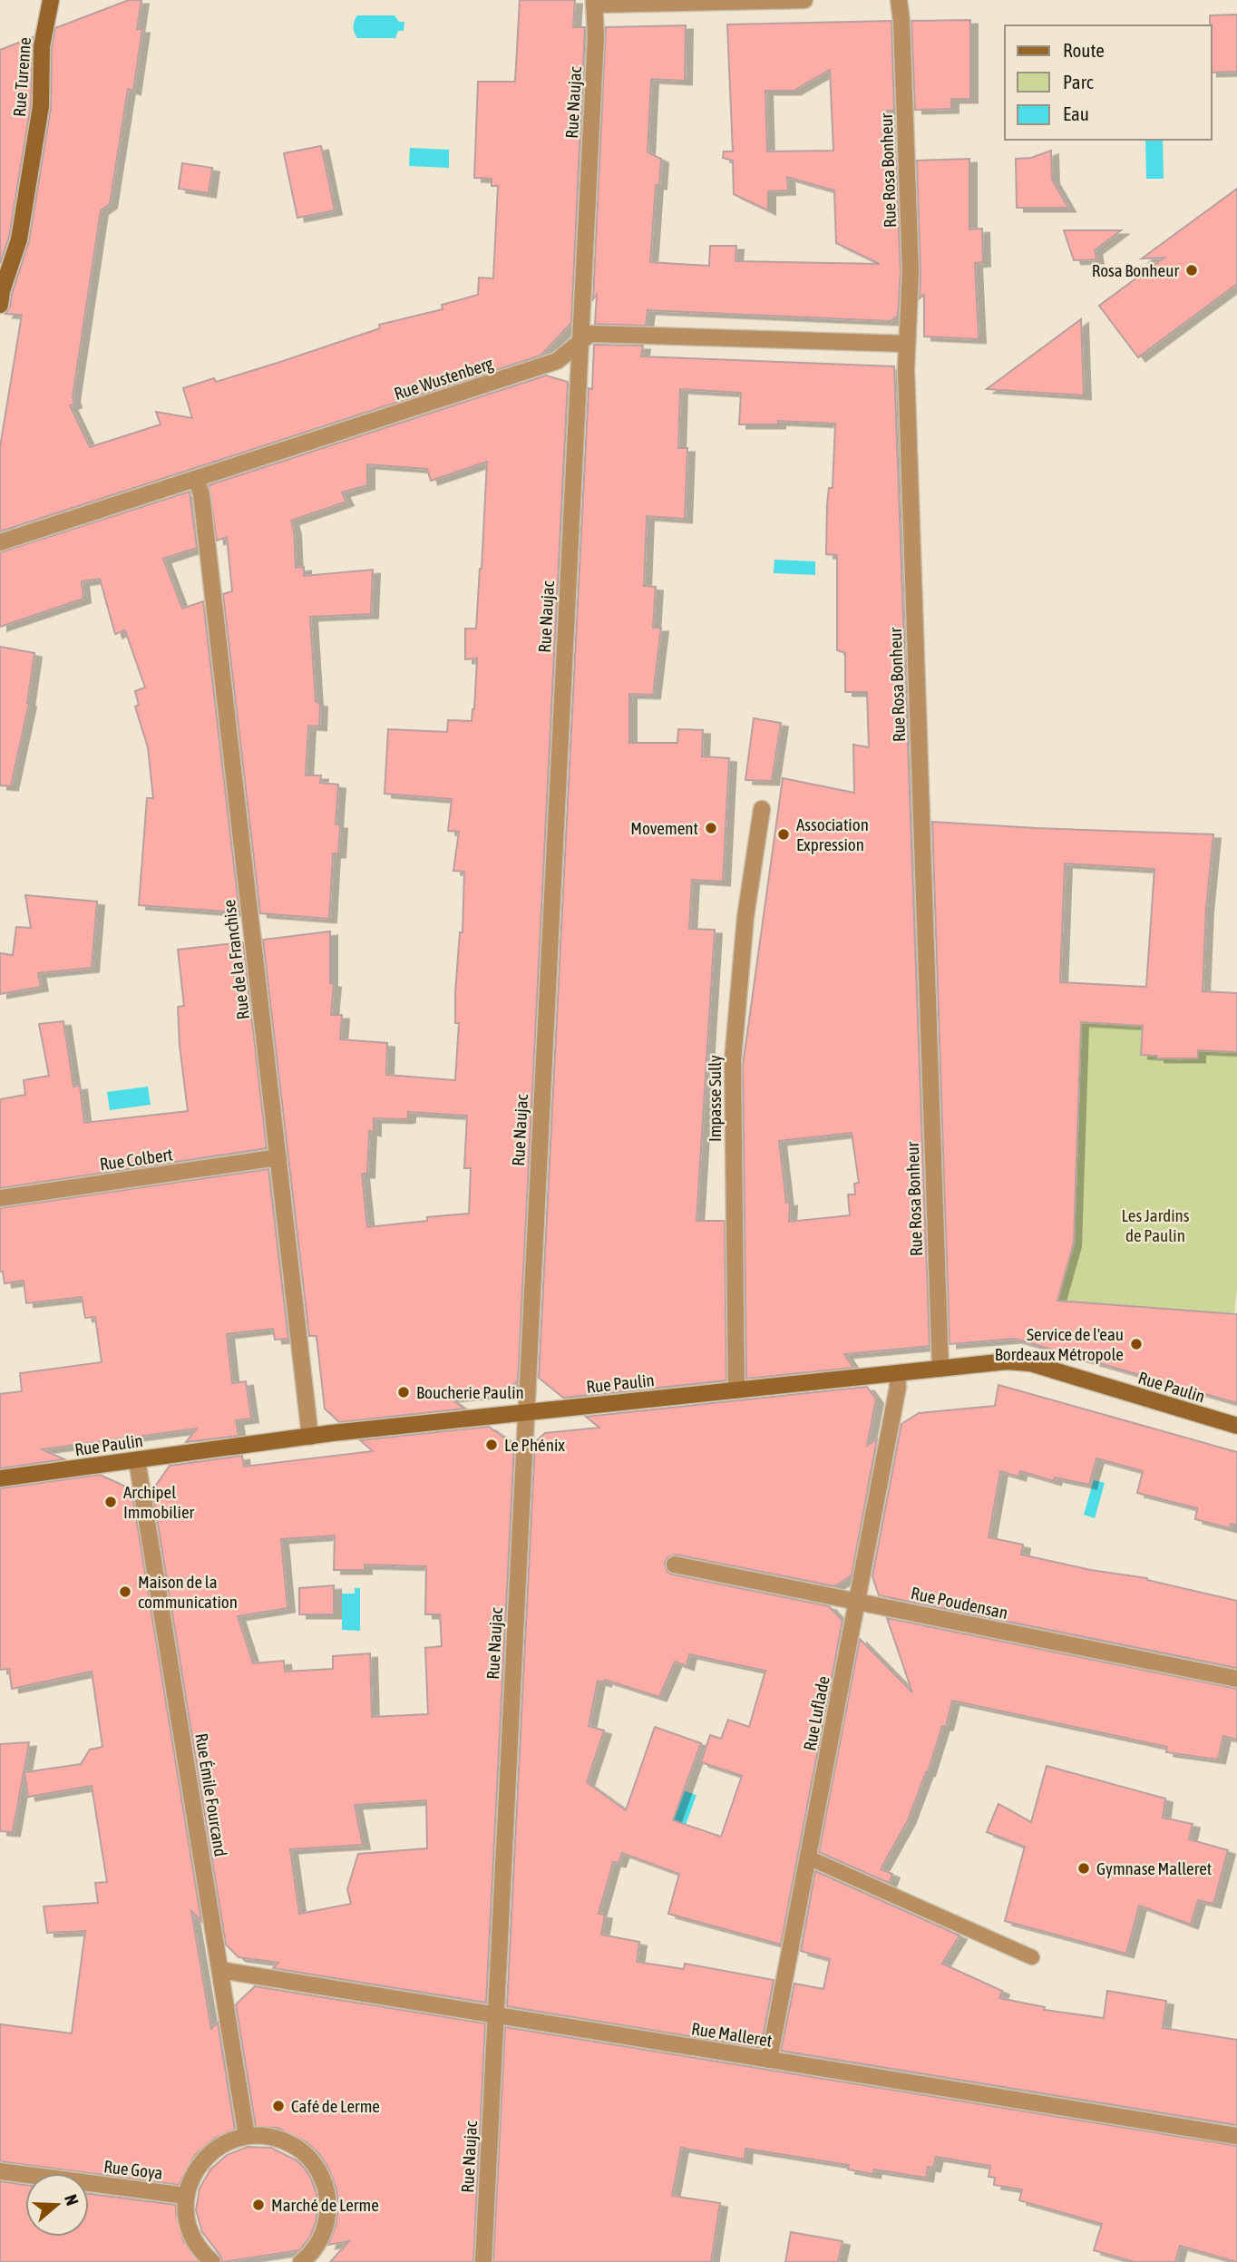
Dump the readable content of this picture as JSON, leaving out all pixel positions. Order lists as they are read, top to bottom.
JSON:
{
  "streets": {
    "street": [
      "Rue Turenne",
      "Rue Naujac",
      "Rue Rosa Bonheur",
      "Rue Wustenberg",
      "Rue de la Franchise",
      "Impasse Sully",
      "Rue Colbert",
      "Rue Paulin",
      "Rue Poudensan",
      "Rue Luflade",
      "Rue Émile Fourcand",
      "Rue Malleret",
      "Rue Goya"
    ]
  },
  "crossings": [
    ["Rue Naujac", "Rue Wustenberg"],
    ["Rue Naujac", "Rue Paulin"],
    ["Rue Naujac", "Rue Malleret"],
    ["Rue Rosa Bonheur", "Rue Wustenberg"],
    ["Rue Rosa Bonheur", "Rue Paulin"],
    ["Rue Wustenberg", "Rue de la Franchise"],
    ["Rue de la Franchise", "Rue Colbert"],
    ["Rue de la Franchise", "Rue Paulin"],
    ["Impasse Sully", "Rue Paulin"],
    ["Rue Paulin", "Rue Luflade"],
    ["Rue Paulin", "Rue Émile Fourcand"],
    ["Rue Poudensan", "Rue Luflade"],
    ["Rue Luflade", "Rue Malleret"],
    ["Rue Émile Fourcand", "Rue Malleret"]
  ],
  "parks": ["Les Jardins de Paulin"],
  "places": [
    "Rosa Bonheur",
    "Movement",
    "Association Expression",
    "Service de l'eau Bordeaux Métropole",
    "Boucherie Paulin",
    "Le Phénix",
    "Archipel Immobilier",
    "Maison de la communication",
    "Gymnase Malleret",
    "Café de Lerme",
    "Marché de Lerme"
  ],
  "legend": ["Route", "Parc", "Eau"],
  "north": "right"
}
